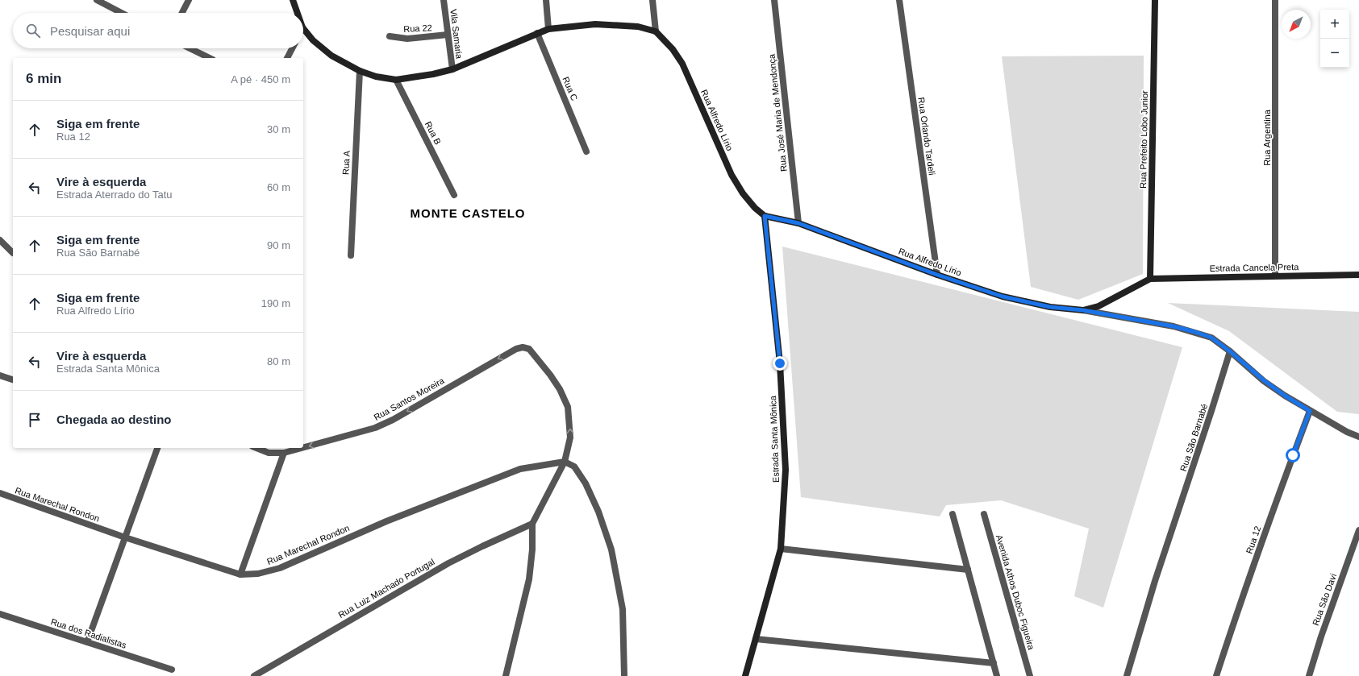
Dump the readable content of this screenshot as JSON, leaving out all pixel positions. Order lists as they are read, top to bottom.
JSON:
{
  "streets": {
    "main road": [
      "Rua Alfredo Lírio",
      "Rua Prefeito Lobo Junior",
      "Estrada Cancela Preta",
      "Estrada Santa Mônica"
    ],
    "street": [
      "Rua 22",
      "Vila Samaria",
      "Rua C",
      "Rua José Maria de Mendonça",
      "Rua B",
      "Rua Orlando Tardeli",
      "Rua Argentina",
      "Rua A",
      "Rua Santos Moreira",
      "Rua São Barnabé",
      "Rua Marechal Rondon",
      "Rua 12",
      "Rua Luiz Machado Portugal",
      "Avenida Athos Duboc Figueira",
      "Rua São Davi",
      "Rua dos Radialistas"
    ]
  },
  "crossings": [
    ["Rua 22", "Vila Samaria"],
    ["Vila Samaria", "Rua Alfredo Lírio"],
    ["Rua C", "Rua Alfredo Lírio"],
    ["Rua José Maria de Mendonça", "Rua Alfredo Lírio"],
    ["Rua Alfredo Lírio", "Rua B"],
    ["Rua Alfredo Lírio", "Rua Orlando Tardeli"],
    ["Rua Alfredo Lírio", "Rua Prefeito Lobo Junior"],
    ["Rua Alfredo Lírio", "Rua A"],
    ["Rua Alfredo Lírio", "Estrada Cancela Preta"],
    ["Rua Alfredo Lírio", "Estrada Santa Mônica"],
    ["Rua Argentina", "Estrada Cancela Preta"],
    ["Rua Prefeito Lobo Junior", "Estrada Cancela Preta"],
    ["Rua Santos Moreira", "Rua Marechal Rondon"]
  ],
  "districts": ["MONTE CASTELO"],
  "north": "bottom left",
  "page": {
    "map_buttons": ["+", "−"],
    "search": "Pesquisar aqui",
    "heading": ["6 min", "A pé · 450 m"],
    "list": [
      ["Siga em frente", "Rua 12", "30 m"],
      ["Vire à esquerda", "Estrada Aterrado do Tatu", "60 m"],
      ["Siga em frente", "Rua São Barnabé", "90 m"],
      ["Siga em frente", "Rua Alfredo Lírio", "190 m"],
      ["Vire à esquerda", "Estrada Santa Mônica", "80 m"],
      "Chegada ao destino"
    ]
  }
}
